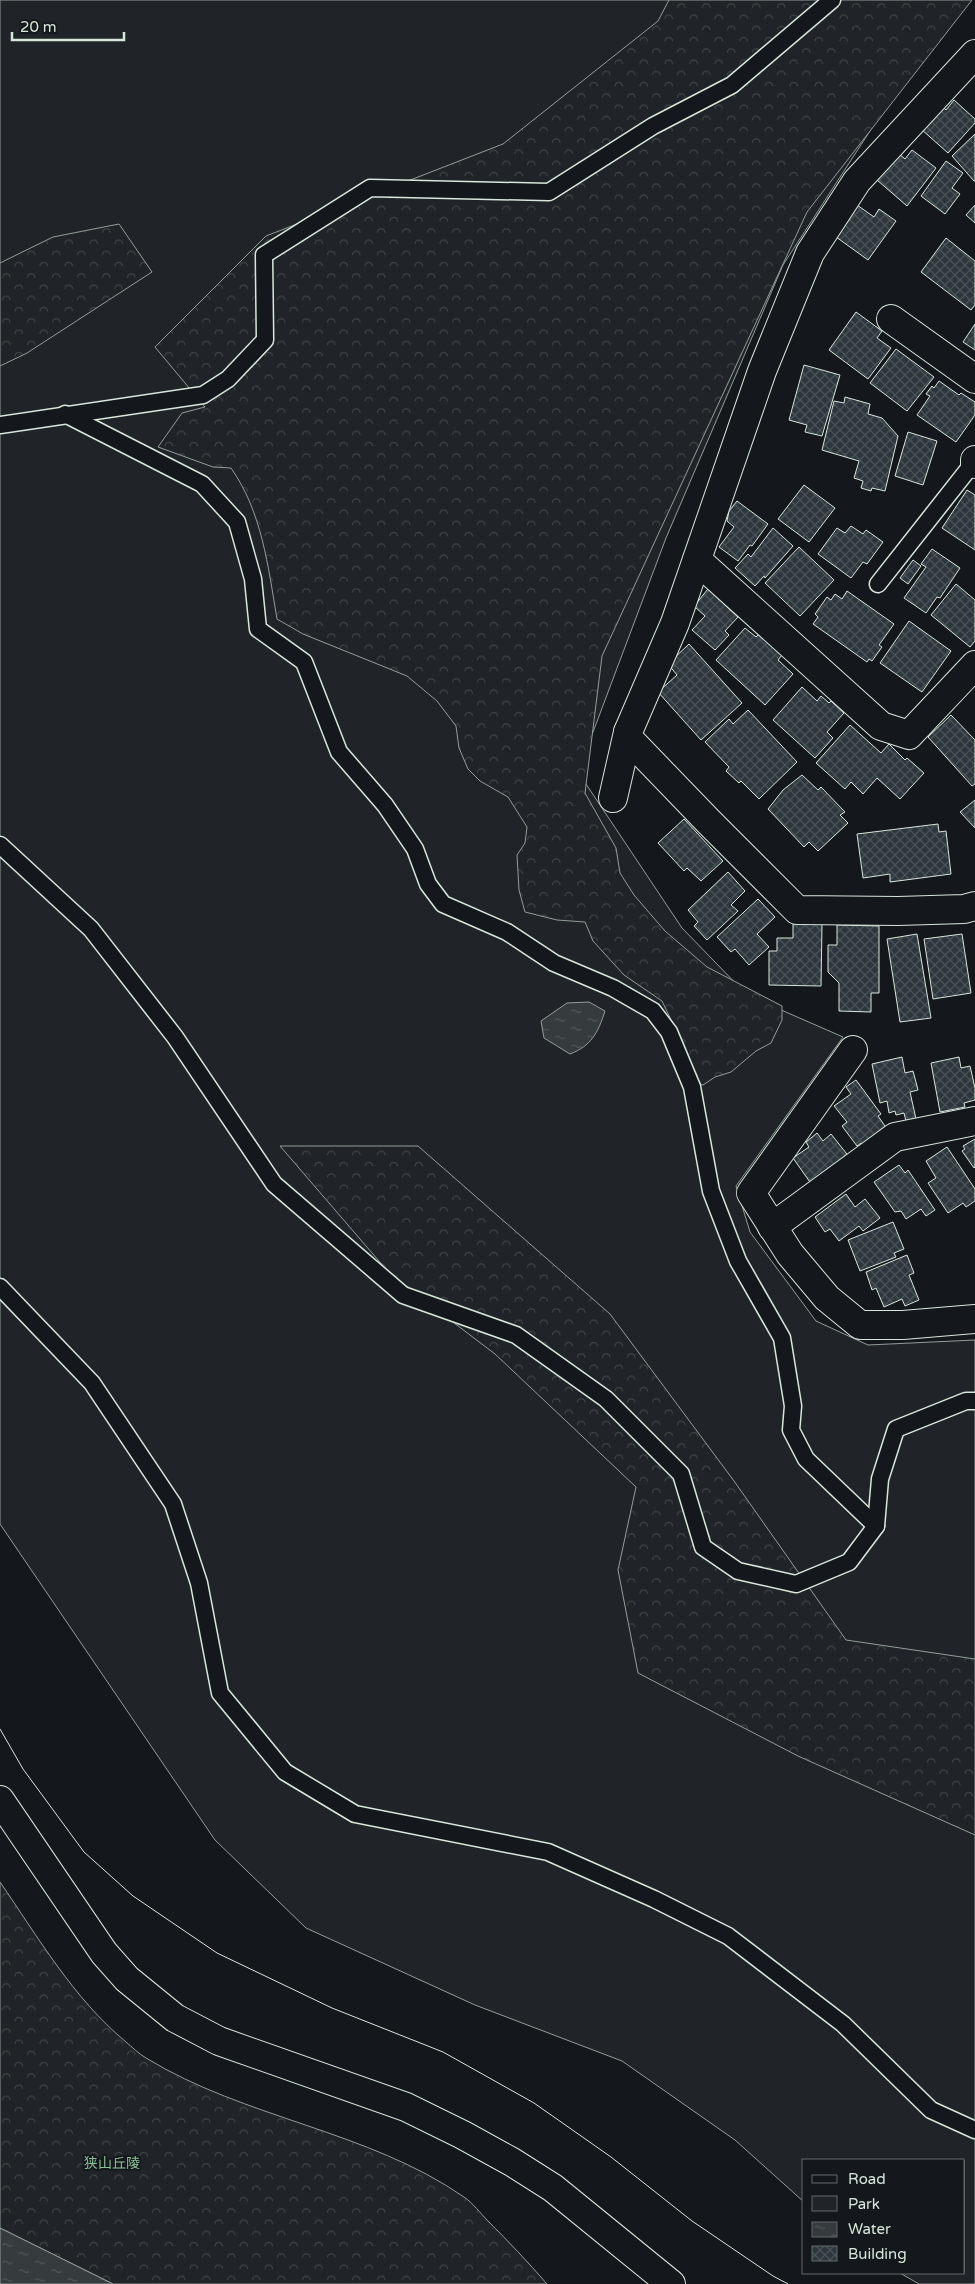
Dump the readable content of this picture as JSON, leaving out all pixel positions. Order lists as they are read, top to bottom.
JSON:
{
  "parks": ["狭山丘陵"],
  "legend": [
    "Road",
    "Park",
    "Water",
    "Building"
  ],
  "scale_bar": "20 m"
}
